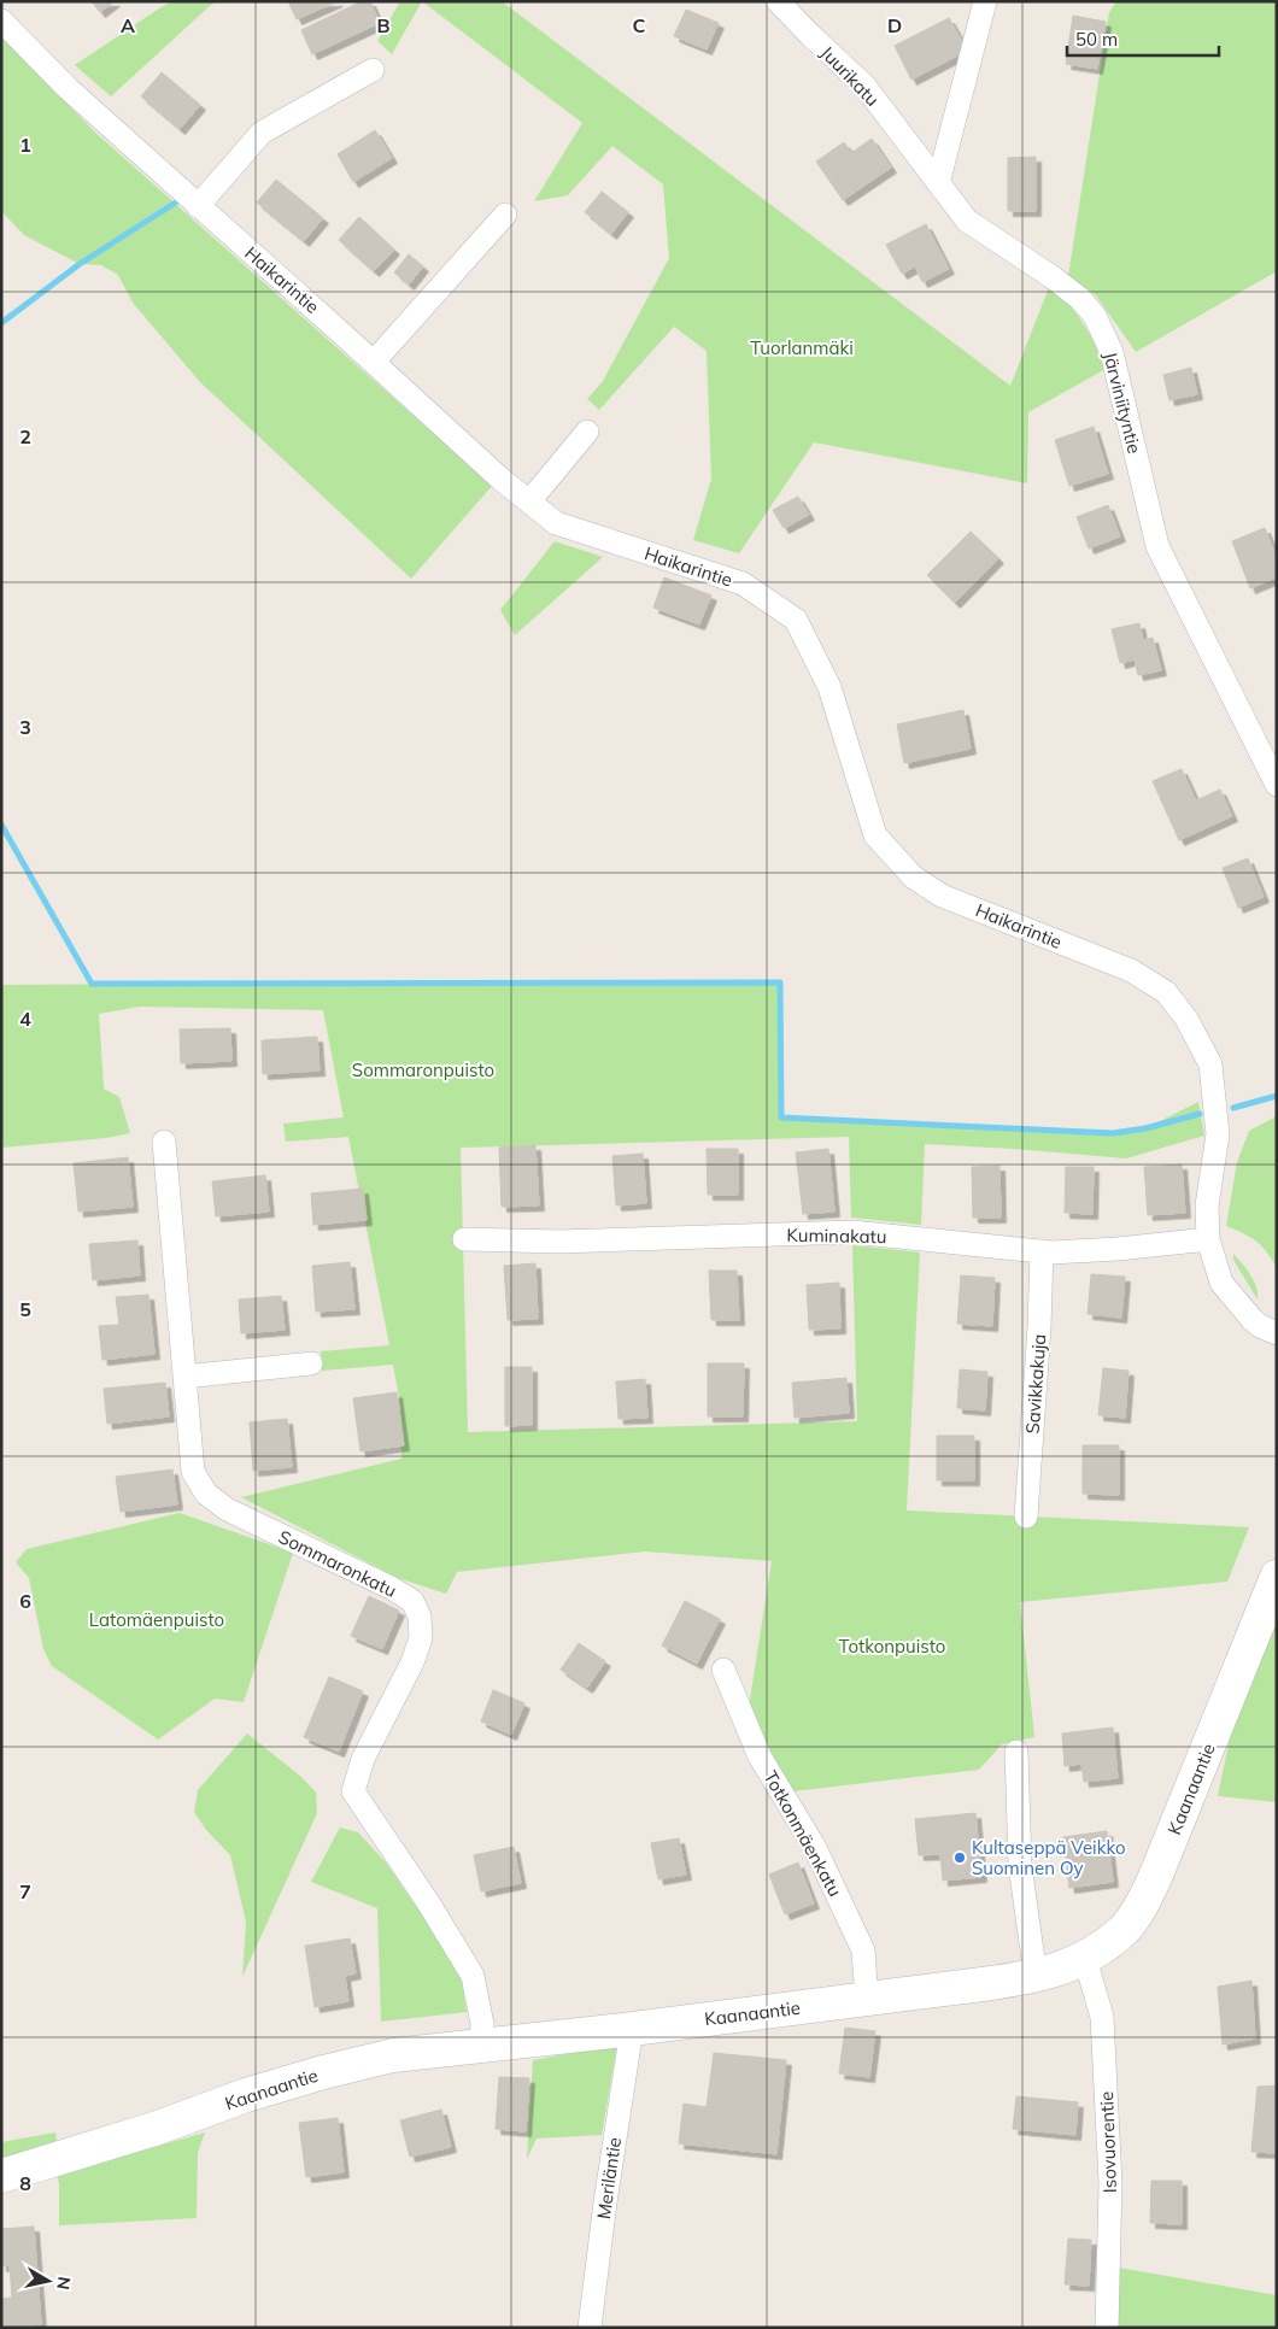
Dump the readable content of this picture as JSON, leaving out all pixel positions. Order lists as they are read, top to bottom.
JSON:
{
  "streets": {
    "street": [
      "Juurikatu",
      "Haikarintie",
      "Järviniityntie",
      "Kuminakatu",
      "Savikkakuja",
      "Sommaronkatu",
      "Kaanaantie",
      "Totkonmäenkatu",
      "Isovuorentie",
      "Meriläntie"
    ]
  },
  "crossings": [
    ["Juurikatu", "Järviniityntie"],
    ["Haikarintie", "Kuminakatu"],
    ["Kuminakatu", "Savikkakuja"],
    ["Sommaronkatu", "Kaanaantie"],
    ["Kaanaantie", "Totkonmäenkatu"],
    ["Kaanaantie", "Isovuorentie"],
    ["Kaanaantie", "Meriläntie"]
  ],
  "parks": [
    "Tuorlanmäki",
    "Sommaronpuisto",
    "Latomäenpuisto",
    "Totkonpuisto"
  ],
  "places": ["Kultaseppä Veikko Suominen Oy"],
  "scale_bar": "50 m",
  "north": "right",
  "grid": {
    "columns": [
      "A",
      "B",
      "C",
      "D"
    ],
    "rows": [
      "1",
      "2",
      "3",
      "4",
      "5",
      "6",
      "7",
      "8"
    ]
  }
}
